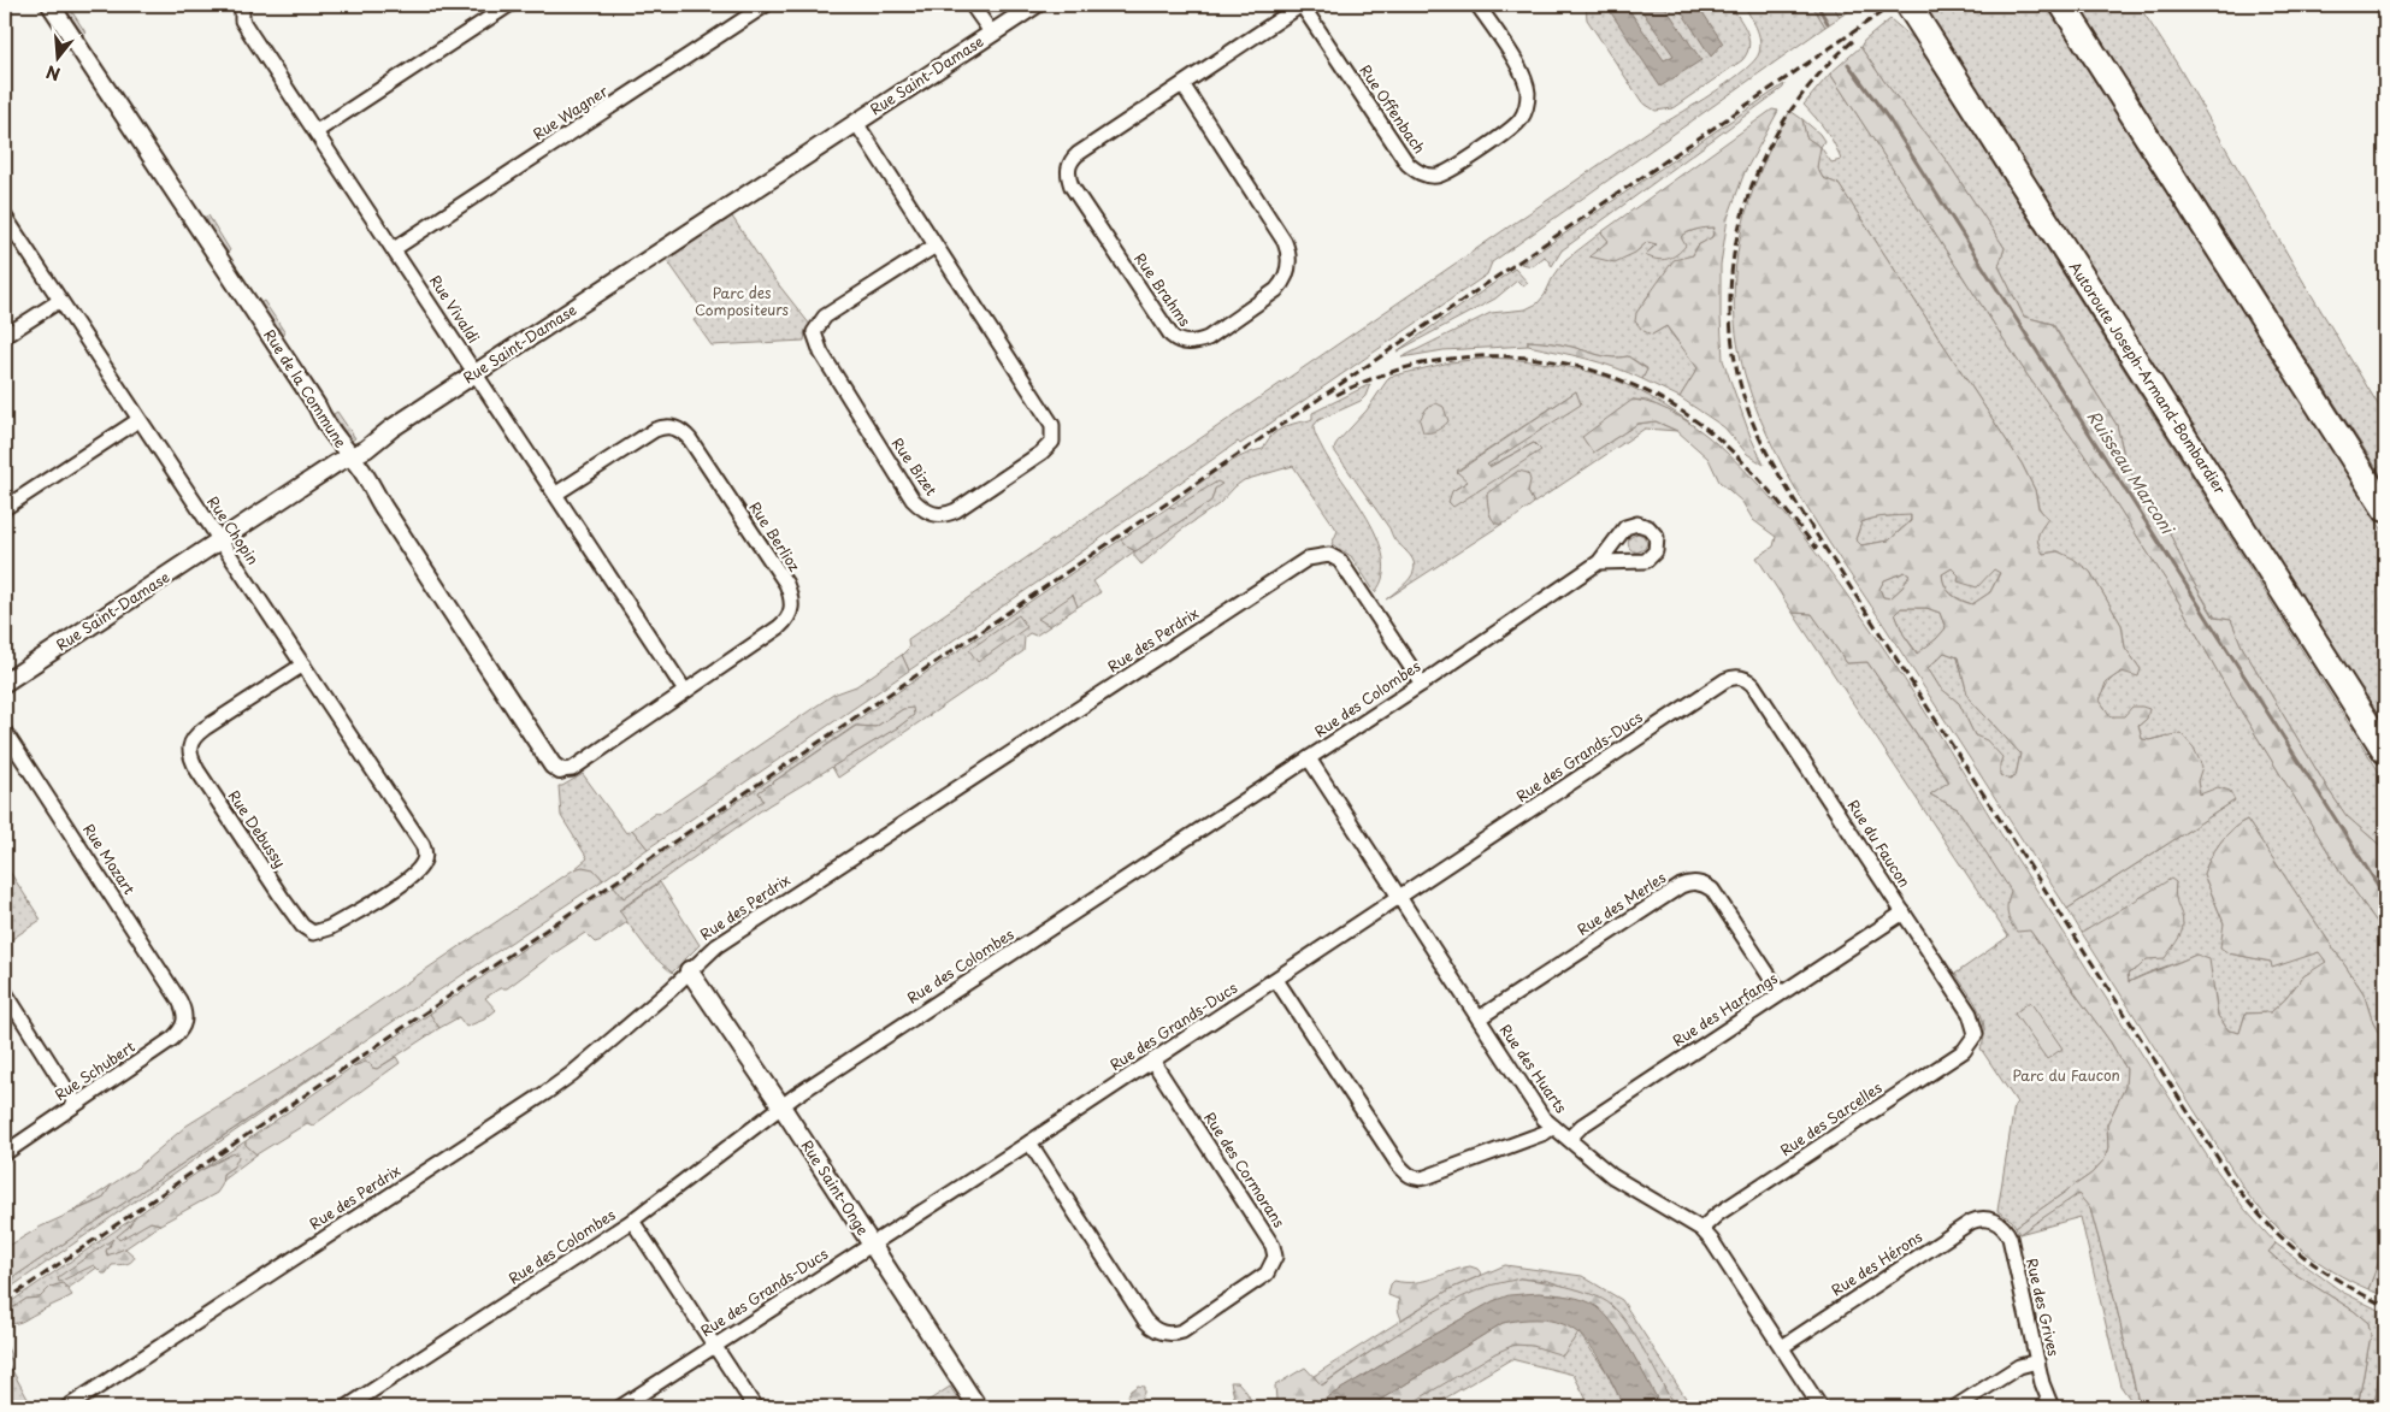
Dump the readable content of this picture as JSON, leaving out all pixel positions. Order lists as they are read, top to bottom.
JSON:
{
  "streets": {
    "highway": ["Autoroute Joseph-Armand-Bombardier"],
    "street": [
      "Rue Saint-Damase",
      "Rue Offenbach",
      "Rue Wagner",
      "Rue Brahms",
      "Rue Vivaldi",
      "Rue de la Commune",
      "Rue Bizet",
      "Rue Chopin",
      "Rue Berlioz",
      "Rue des Perdrix",
      "Rue des Colombes",
      "Rue des Grands-Ducs",
      "Rue Debussy",
      "Rue du Faucon",
      "Rue Mozart",
      "Rue des Merles",
      "Rue des Harfangs",
      "Rue des Huarts",
      "Rue Schubert",
      "Rue des Sarcelles",
      "Rue des Cormorans",
      "Rue Saint-Onge",
      "Rue des Hérons",
      "Rue des Grives"
    ]
  },
  "crossings": [
    ["Rue Saint-Damase", "Rue Vivaldi"],
    ["Rue Saint-Damase", "Rue de la Commune"],
    ["Rue Saint-Damase", "Rue Bizet"],
    ["Rue Saint-Damase", "Rue Chopin"],
    ["Rue Offenbach", "Rue Brahms"],
    ["Rue Wagner", "Rue Vivaldi"],
    ["Rue Vivaldi", "Rue Berlioz"],
    ["Rue de la Commune", "Rue Berlioz"],
    ["Rue Chopin", "Rue Debussy"],
    ["Rue des Perdrix", "Rue des Colombes"],
    ["Rue des Perdrix", "Rue Saint-Onge"],
    ["Rue des Colombes", "Rue des Huarts"],
    ["Rue des Colombes", "Rue Saint-Onge"],
    ["Rue des Grands-Ducs", "Rue du Faucon"],
    ["Rue des Grands-Ducs", "Rue des Huarts"],
    ["Rue des Grands-Ducs", "Rue des Cormorans"],
    ["Rue des Grands-Ducs", "Rue Saint-Onge"],
    ["Rue du Faucon", "Rue des Harfangs"],
    ["Rue du Faucon", "Rue des Sarcelles"],
    ["Rue Mozart", "Rue Schubert"],
    ["Rue des Merles", "Rue des Harfangs"],
    ["Rue des Merles", "Rue des Huarts"],
    ["Rue des Harfangs", "Rue des Huarts"],
    ["Rue des Huarts", "Rue des Sarcelles"],
    ["Rue des Huarts", "Rue des Hérons"],
    ["Rue des Hérons", "Rue des Grives"]
  ],
  "water": ["Ruisseau Marconi"],
  "parks": ["Parc des Compositeurs", "Parc du Faucon"],
  "north": "bottom"
}
